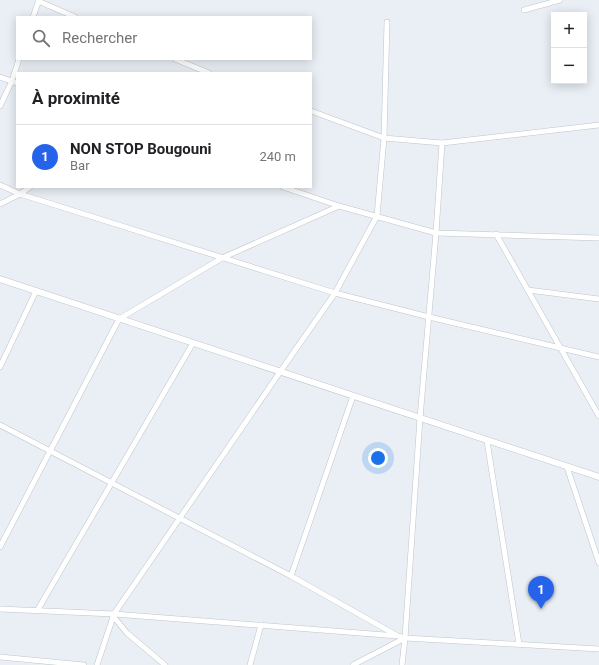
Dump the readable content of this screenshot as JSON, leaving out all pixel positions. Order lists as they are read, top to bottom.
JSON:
{
  "page": {
    "map_buttons": ["+", "−"],
    "search": "Rechercher",
    "heading": "À proximité",
    "list": [
      {
        "mark": "1",
        "name": "NON STOP Bougouni",
        "note": "Bar",
        "value": "240 m"
      }
    ],
    "pins": "1"
  }
}
